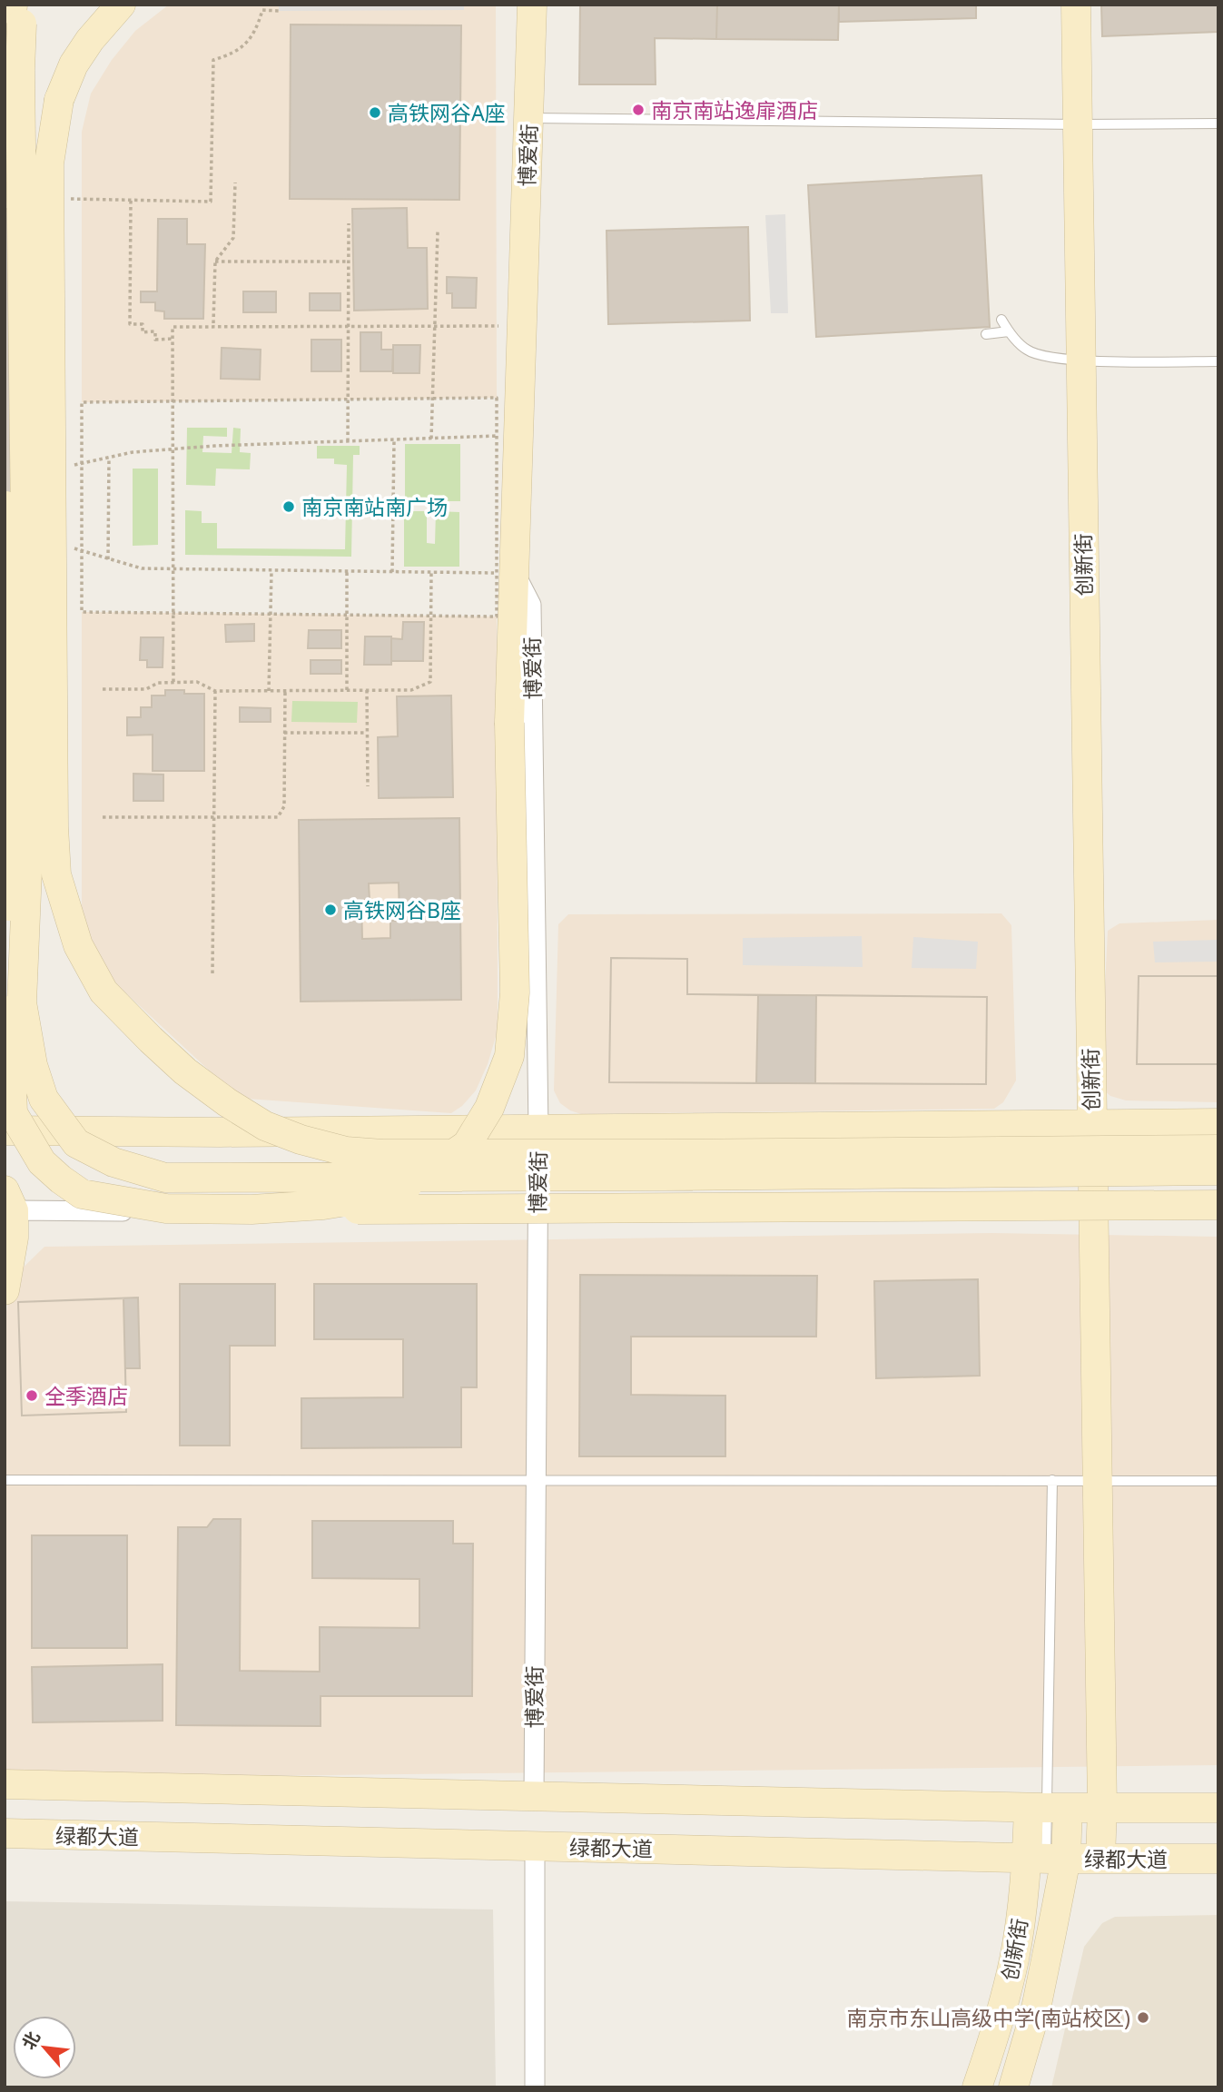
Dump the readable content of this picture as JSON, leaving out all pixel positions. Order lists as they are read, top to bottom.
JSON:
{
  "streets": {
    "main road": ["博爱街", "创新街", "绿都大道"]
  },
  "crossings": [
    ["创新街", "绿都大道"]
  ],
  "places": [
    "南京南站逸扉酒店",
    "高铁网谷A座",
    "南京南站南广场",
    "高铁网谷B座",
    "全季酒店",
    "南京市东山高级中学(南站校区)"
  ],
  "north": "top left"
}
